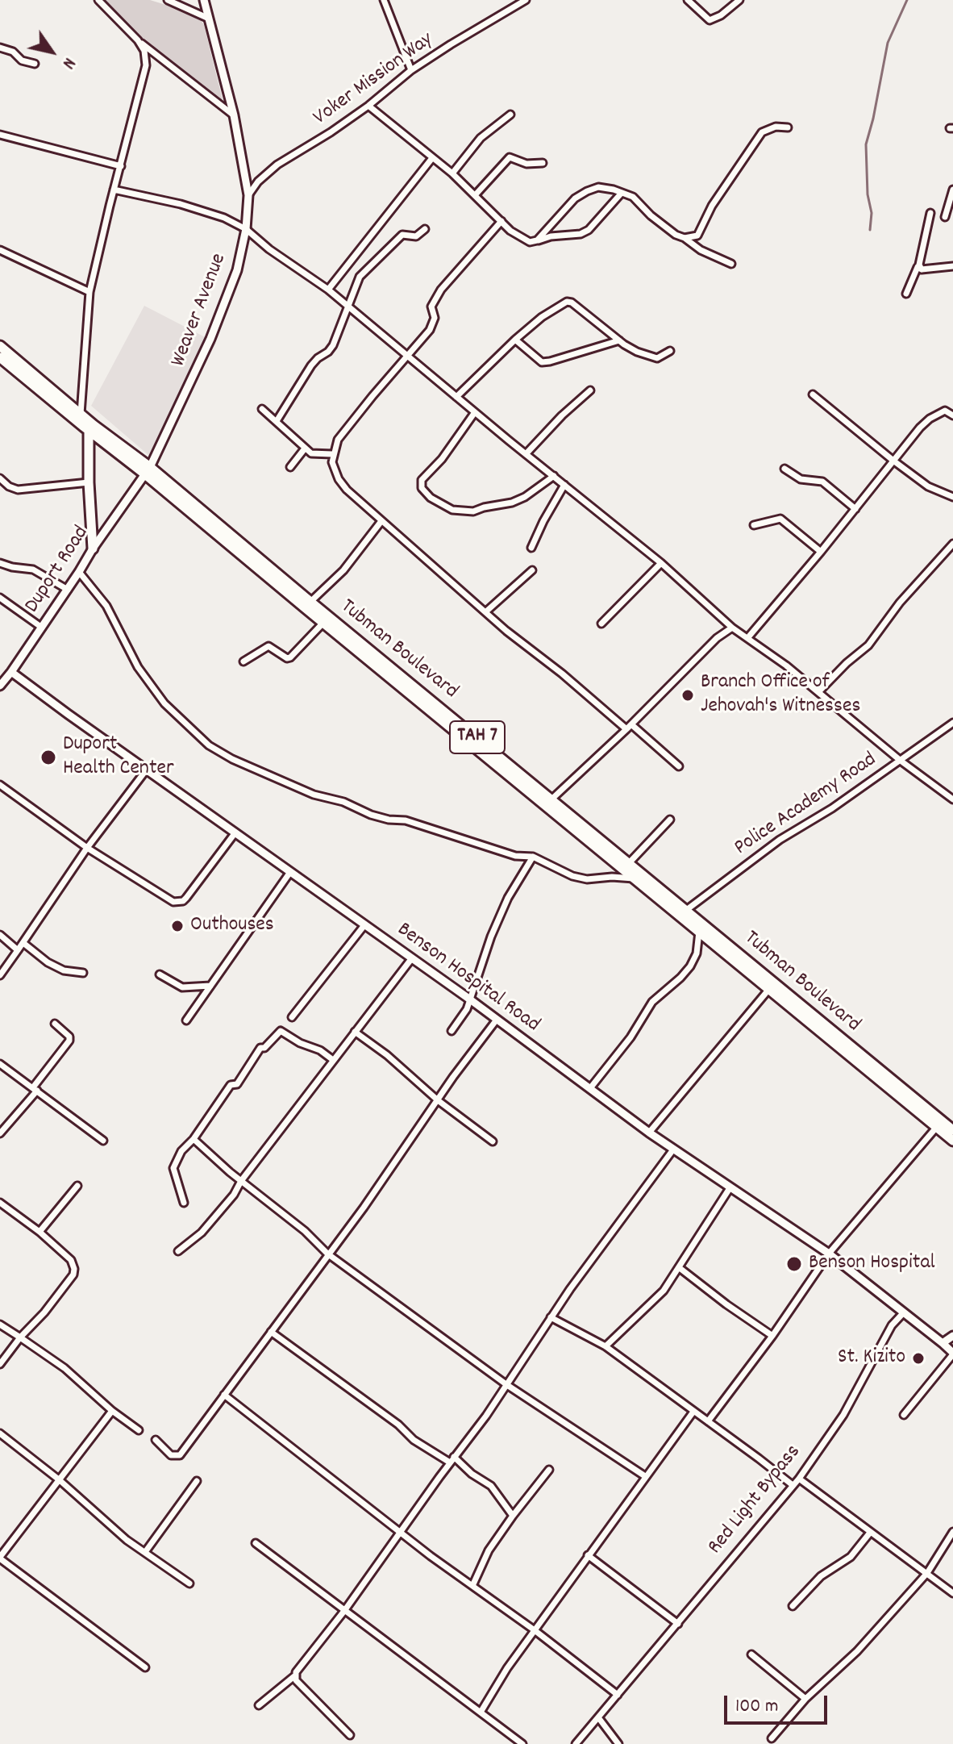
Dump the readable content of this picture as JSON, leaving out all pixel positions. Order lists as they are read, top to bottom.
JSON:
{
  "streets": {
    "highway": ["Tubman Boulevard", "TAH 7"],
    "street": [
      "Voker Mission Way",
      "Weaver Avenue",
      "Duport Road",
      "Police Academy Road",
      "Benson Hospital Road",
      "Red Light Bypass"
    ]
  },
  "crossings": [
    ["Voker Mission Way", "Weaver Avenue"],
    ["Weaver Avenue", "Duport Road"],
    ["Weaver Avenue", "Tubman Boulevard"],
    ["Duport Road", "Tubman Boulevard"],
    ["Duport Road", "Benson Hospital Road"],
    ["Tubman Boulevard", "Police Academy Road"],
    ["Benson Hospital Road", "Red Light Bypass"]
  ],
  "places": [
    "Branch Office of Jehovah's Witnesses",
    "Duport Health Center",
    "Outhouses",
    "Benson Hospital",
    "St. Kizito"
  ],
  "scale_bar": "100 m",
  "north": "bottom right"
}
